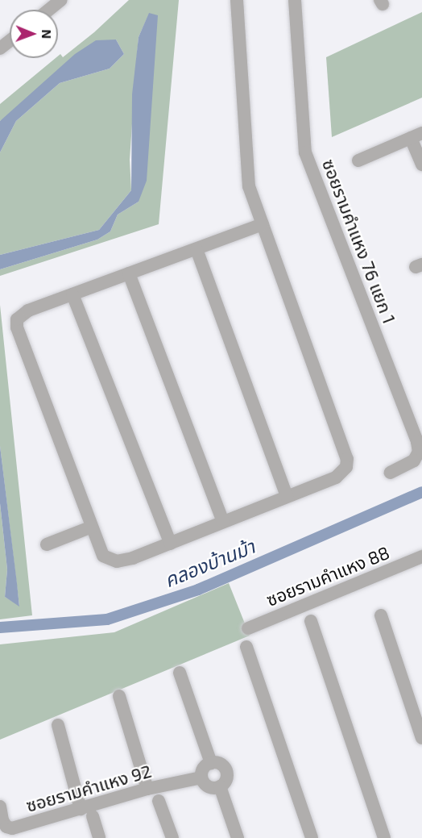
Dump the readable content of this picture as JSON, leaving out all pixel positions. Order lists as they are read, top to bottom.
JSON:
{
  "streets": {
    "street": ["ซอยรามคำแหง 76 แยก 1", "ซอยรามคำแหง 88", "ซอยรามคําแหง 92"]
  },
  "water": ["คลองบ้านม้า"],
  "north": "right"
}
